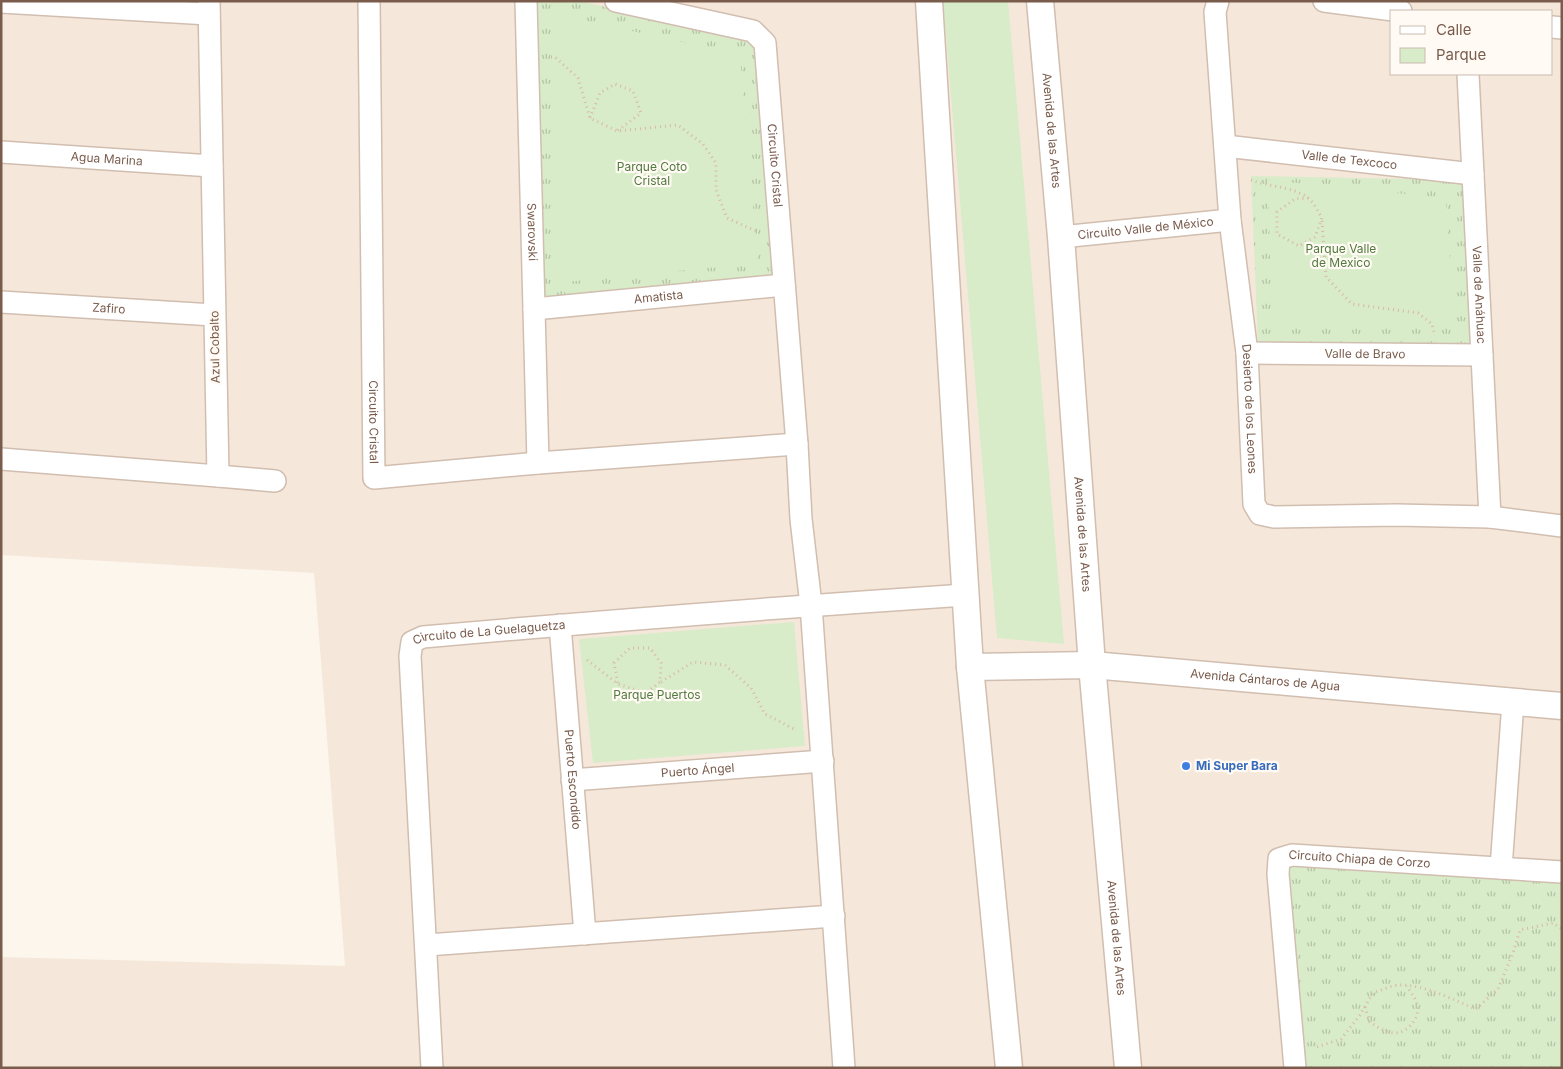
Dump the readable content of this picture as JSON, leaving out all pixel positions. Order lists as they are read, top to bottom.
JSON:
{
  "streets": {
    "street": [
      "Avenida de las Artes",
      "Agua Marina",
      "Valle de Texcoco",
      "Circuito Cristal",
      "Circuito Valle de México",
      "Swarovski",
      "Valle de Anáhuac",
      "Amatista",
      "Zafiro",
      "Azul Cobalto",
      "Valle de Bravo",
      "Desierto de los Leones",
      "Circuito de La Guelaguetza",
      "Avenida Cántaros de Agua",
      "Puerto Ángel",
      "Puerto Escondido",
      "Circuito Chiapa de Corzo"
    ]
  },
  "crossings": [
    ["Avenida de las Artes", "Circuito Valle de México"],
    ["Avenida de las Artes", "Avenida Cántaros de Agua"],
    ["Agua Marina", "Azul Cobalto"],
    ["Valle de Texcoco", "Valle de Anáhuac"],
    ["Valle de Texcoco", "Desierto de los Leones"],
    ["Circuito Cristal", "Swarovski"],
    ["Circuito Cristal", "Amatista"],
    ["Circuito Cristal", "Circuito de La Guelaguetza"],
    ["Circuito Valle de México", "Desierto de los Leones"],
    ["Swarovski", "Amatista"],
    ["Valle de Anáhuac", "Valle de Bravo"],
    ["Valle de Anáhuac", "Desierto de los Leones"],
    ["Zafiro", "Azul Cobalto"],
    ["Valle de Bravo", "Desierto de los Leones"],
    ["Circuito de La Guelaguetza", "Puerto Escondido"],
    ["Puerto Ángel", "Puerto Escondido"]
  ],
  "parks": ["Parque Coto Cristal", "Parque Valle de Mexico", "Parque Puertos"],
  "places": ["Mi Super Bara"],
  "legend": ["Calle", "Parque"]
}
